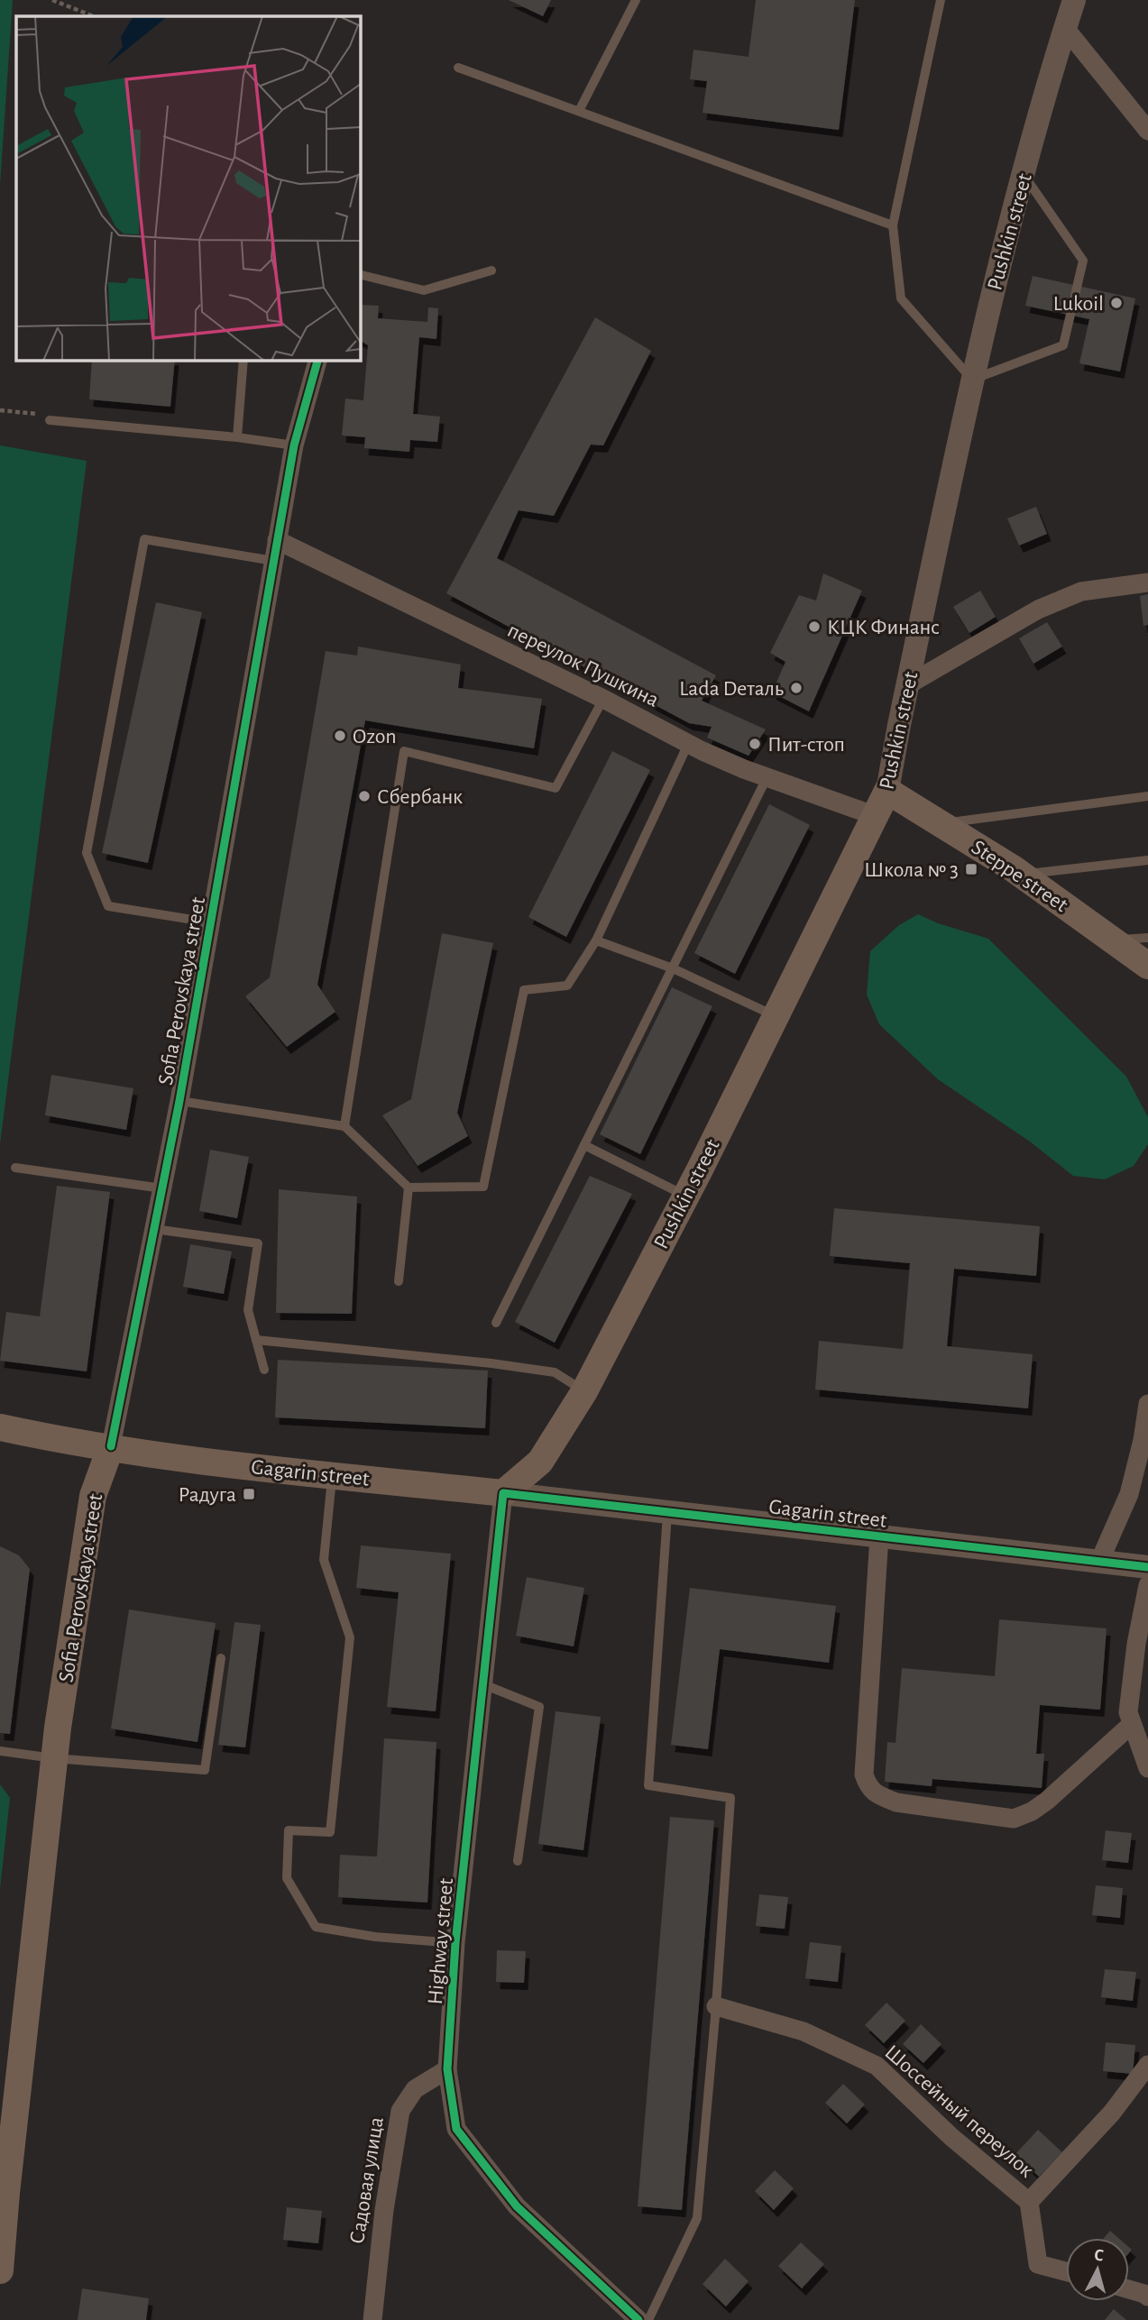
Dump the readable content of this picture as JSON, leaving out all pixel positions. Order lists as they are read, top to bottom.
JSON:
{
  "streets": {
    "main road": [
      "Pushkin street",
      "Steppe street",
      "Sofia Perovskaya street",
      "Gagarin street"
    ],
    "street": [
      "переулок Пушкина",
      "Highway street",
      "Шоссейный переулок",
      "Садовая улица"
    ]
  },
  "crossings": [
    ["Pushkin street", "переулок Пушкина"],
    ["Pushkin street", "Steppe street"],
    ["Pushkin street", "Gagarin street"],
    ["Pushkin street", "Highway street"],
    ["переулок Пушкина", "Sofia Perovskaya street"],
    ["Sofia Perovskaya street", "Gagarin street"],
    ["Gagarin street", "Highway street"],
    ["Highway street", "Садовая улица"]
  ],
  "places": {
    "other": [
      "Lukoil",
      "КЦК Финанс",
      "Lada Dеталь",
      "Ozon",
      "Пит-стоп",
      "Сбербанк"
    ],
    "transit": ["Школа № 3", "Радуга"]
  },
  "north": "top"
}
